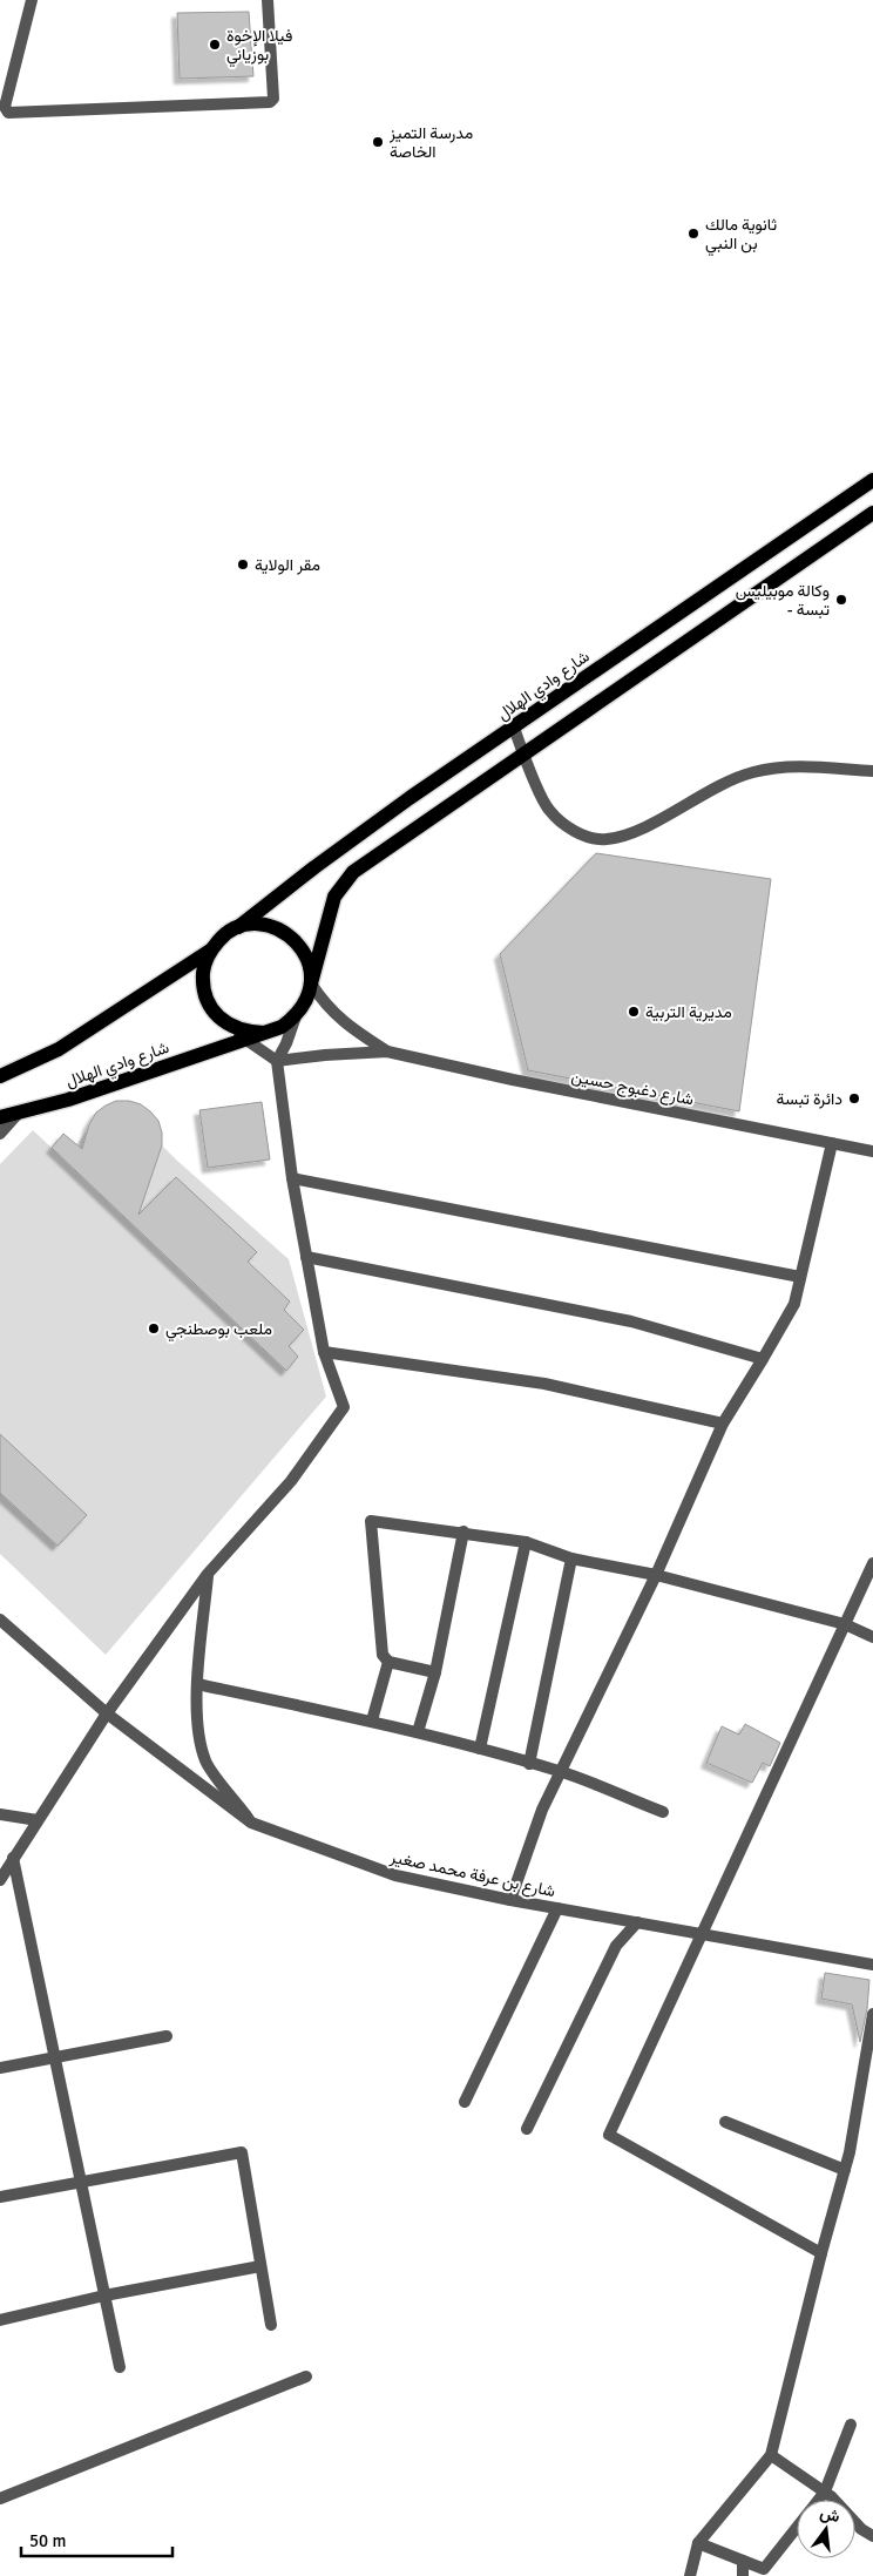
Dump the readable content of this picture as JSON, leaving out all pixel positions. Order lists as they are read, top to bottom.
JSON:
{
  "streets": {
    "main road": ["شارع وادي الهلال"],
    "street": ["شارع دغبوج حسين", "شارع بن عرفة محمد صغير"]
  },
  "places": [
    "فيلا الإخوة بوزياني",
    "مدرسة التميز الخاصة",
    "ثانوية مالك بن النبي",
    "مقر الولاية",
    "وكالة موبيليس - تبسة",
    "مديرية التربية",
    "دائرة تبسة",
    "ملعب بوصطنجي"
  ],
  "scale_bar": "50 m",
  "north": "top"
}
